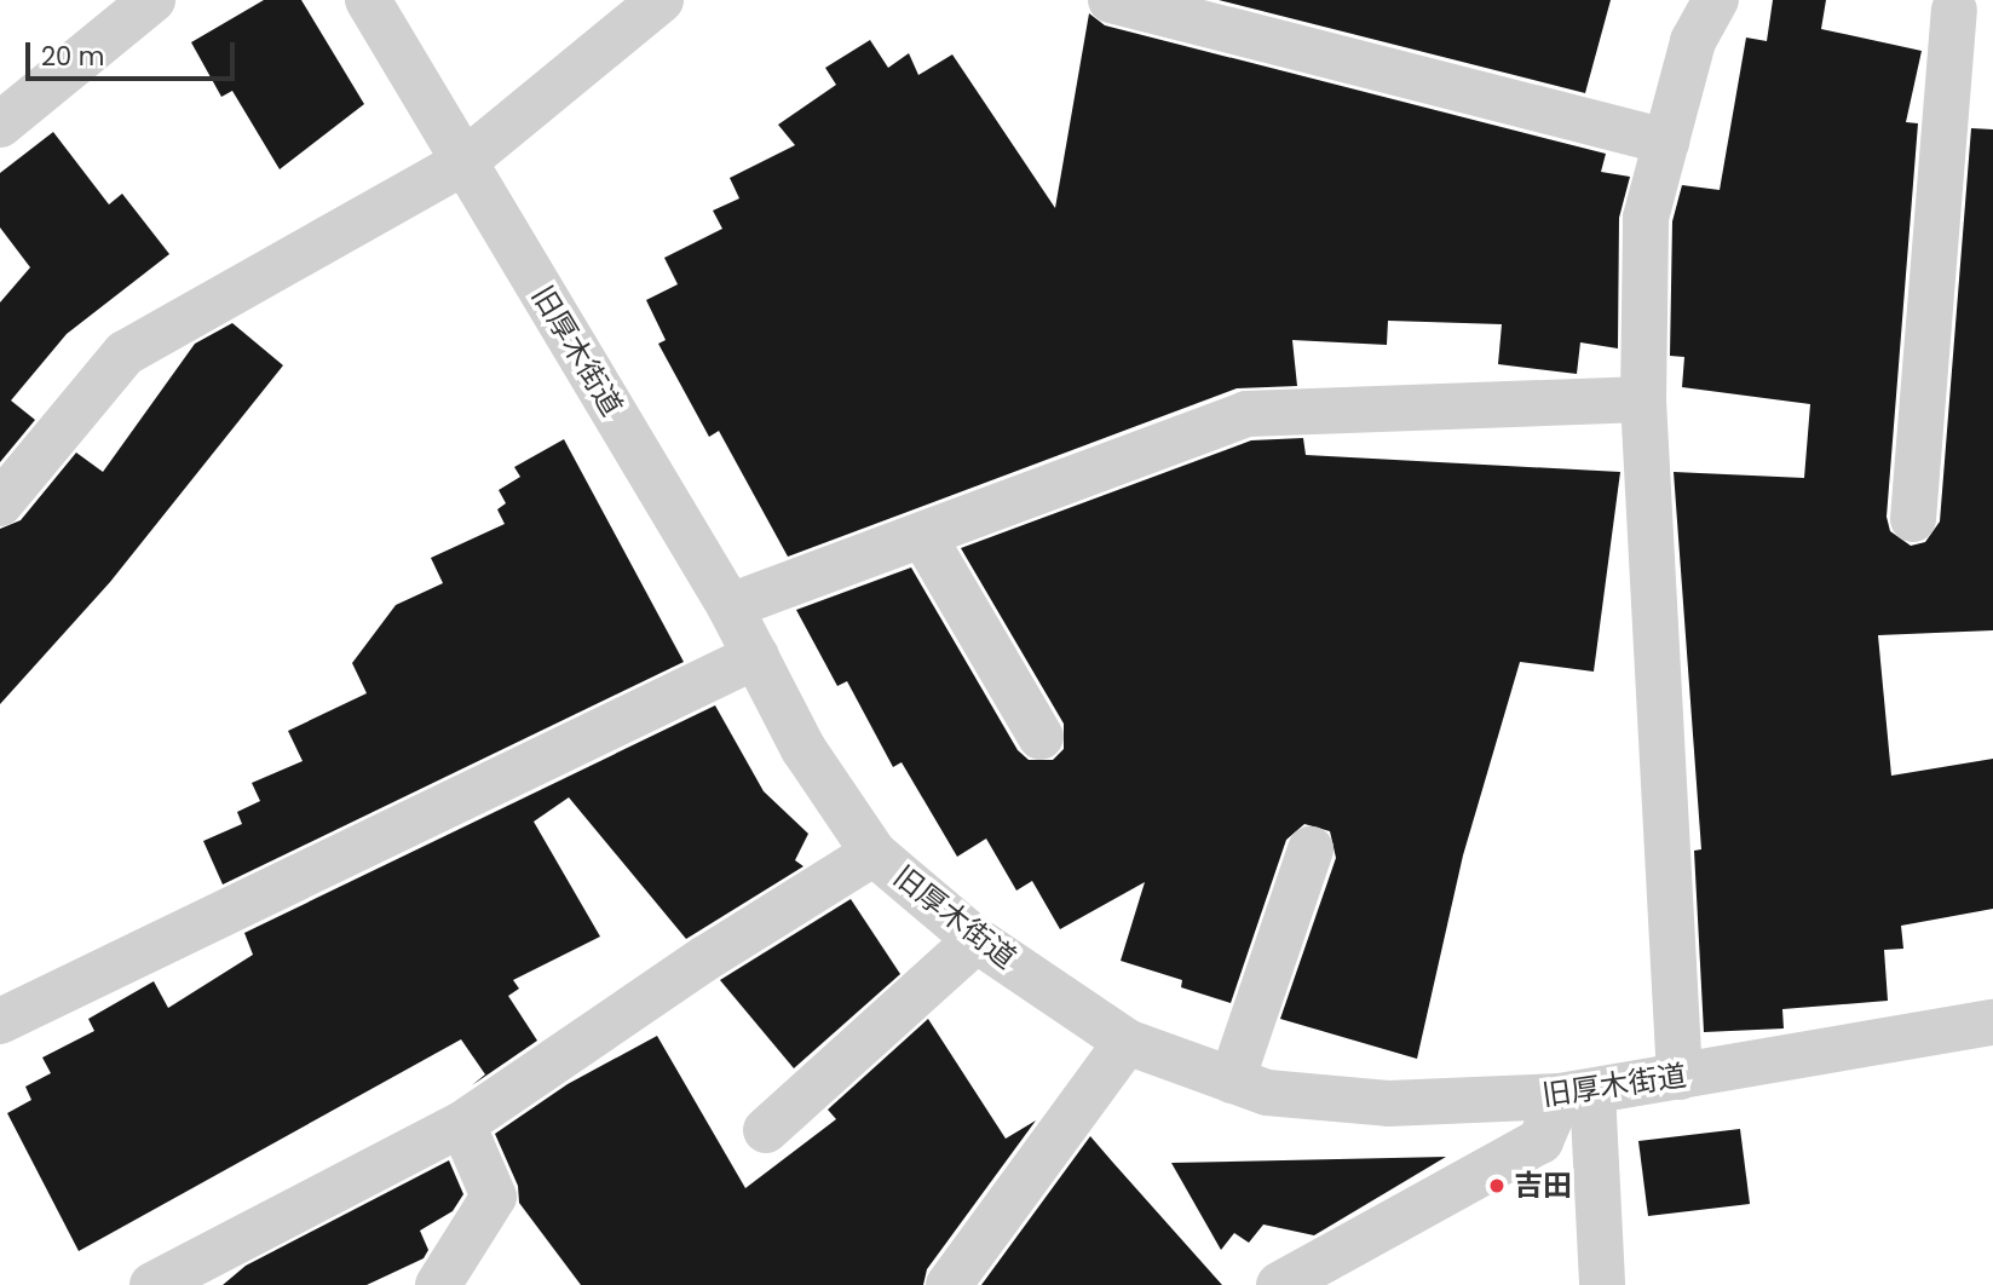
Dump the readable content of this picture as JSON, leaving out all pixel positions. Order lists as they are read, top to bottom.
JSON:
{
  "streets": {
    "street": ["旧厚木街道"]
  },
  "places": ["吉田"],
  "scale_bar": "20 m"
}
